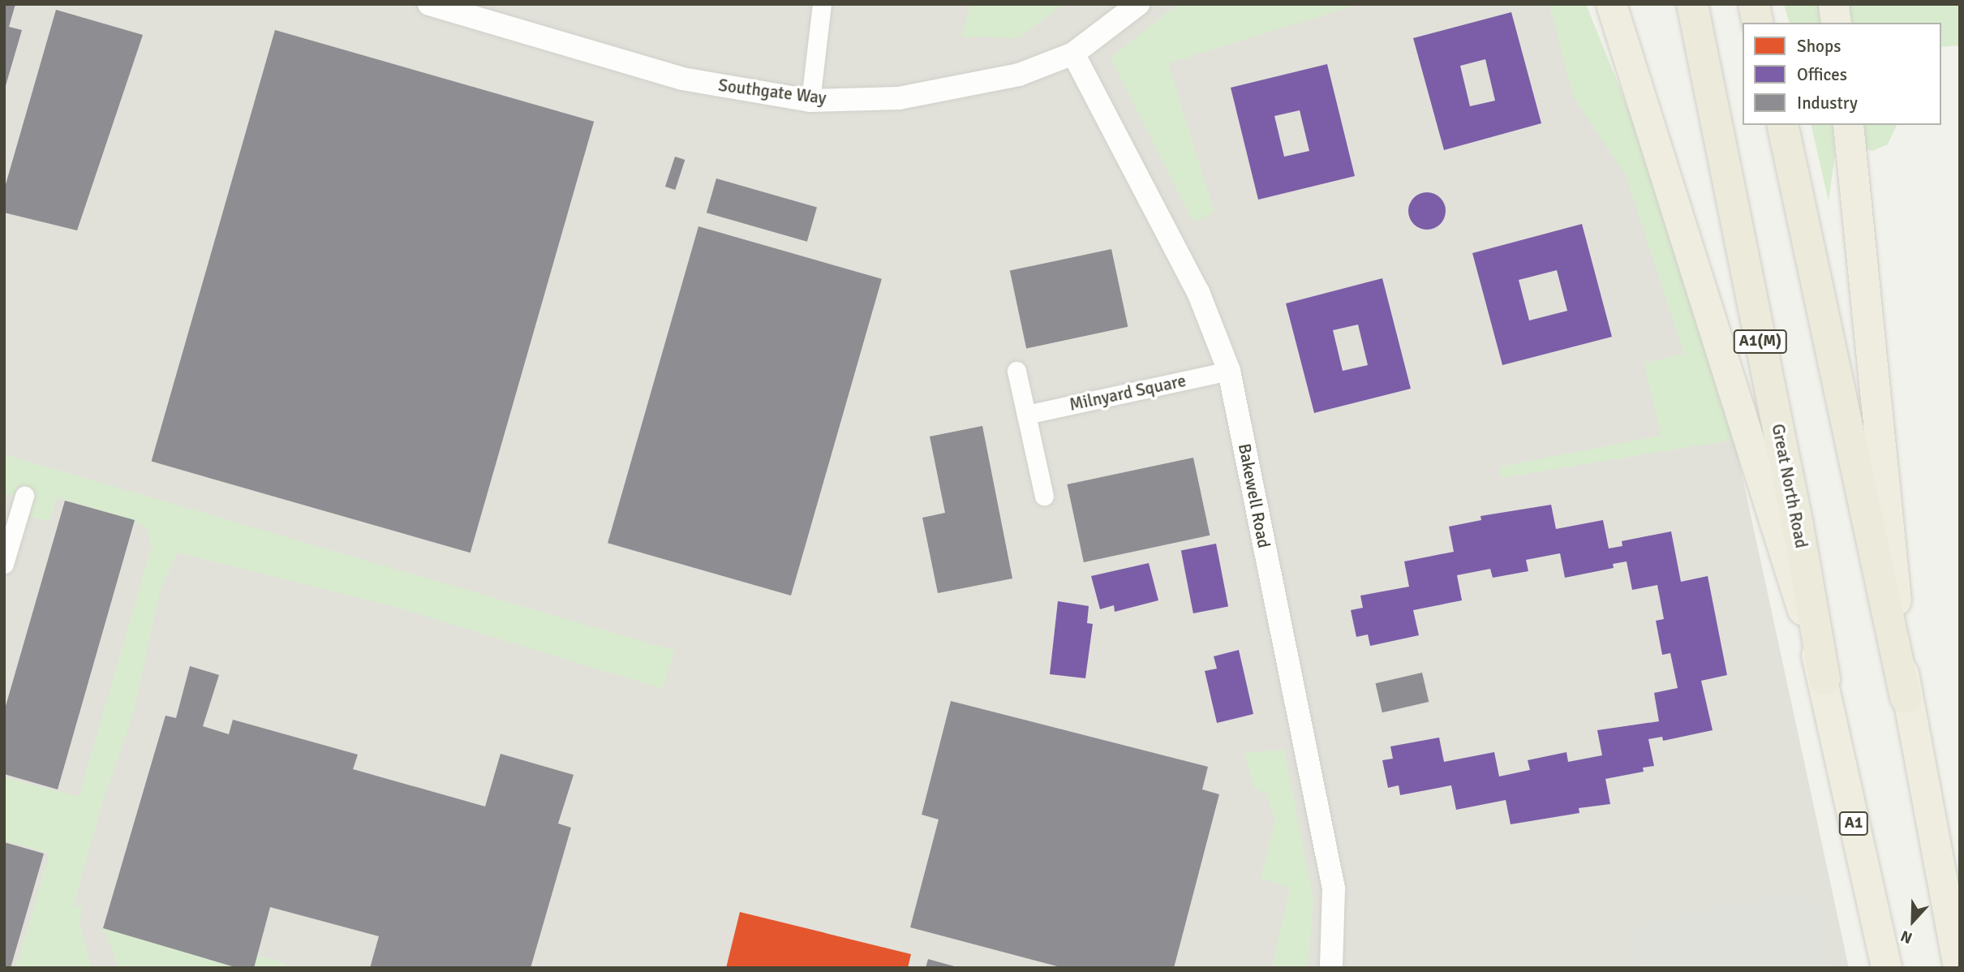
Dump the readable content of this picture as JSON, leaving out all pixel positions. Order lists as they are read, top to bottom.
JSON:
{
  "streets": {
    "highway": ["A1(M)", "Great North Road", "A1"],
    "street": ["Southgate Way", "Milnyard Square", "Bakewell Road"]
  },
  "crossings": [
    ["Southgate Way", "Bakewell Road"],
    ["Milnyard Square", "Bakewell Road"]
  ],
  "legend": ["Shops", "Offices", "Industry"],
  "north": "bottom"
}
